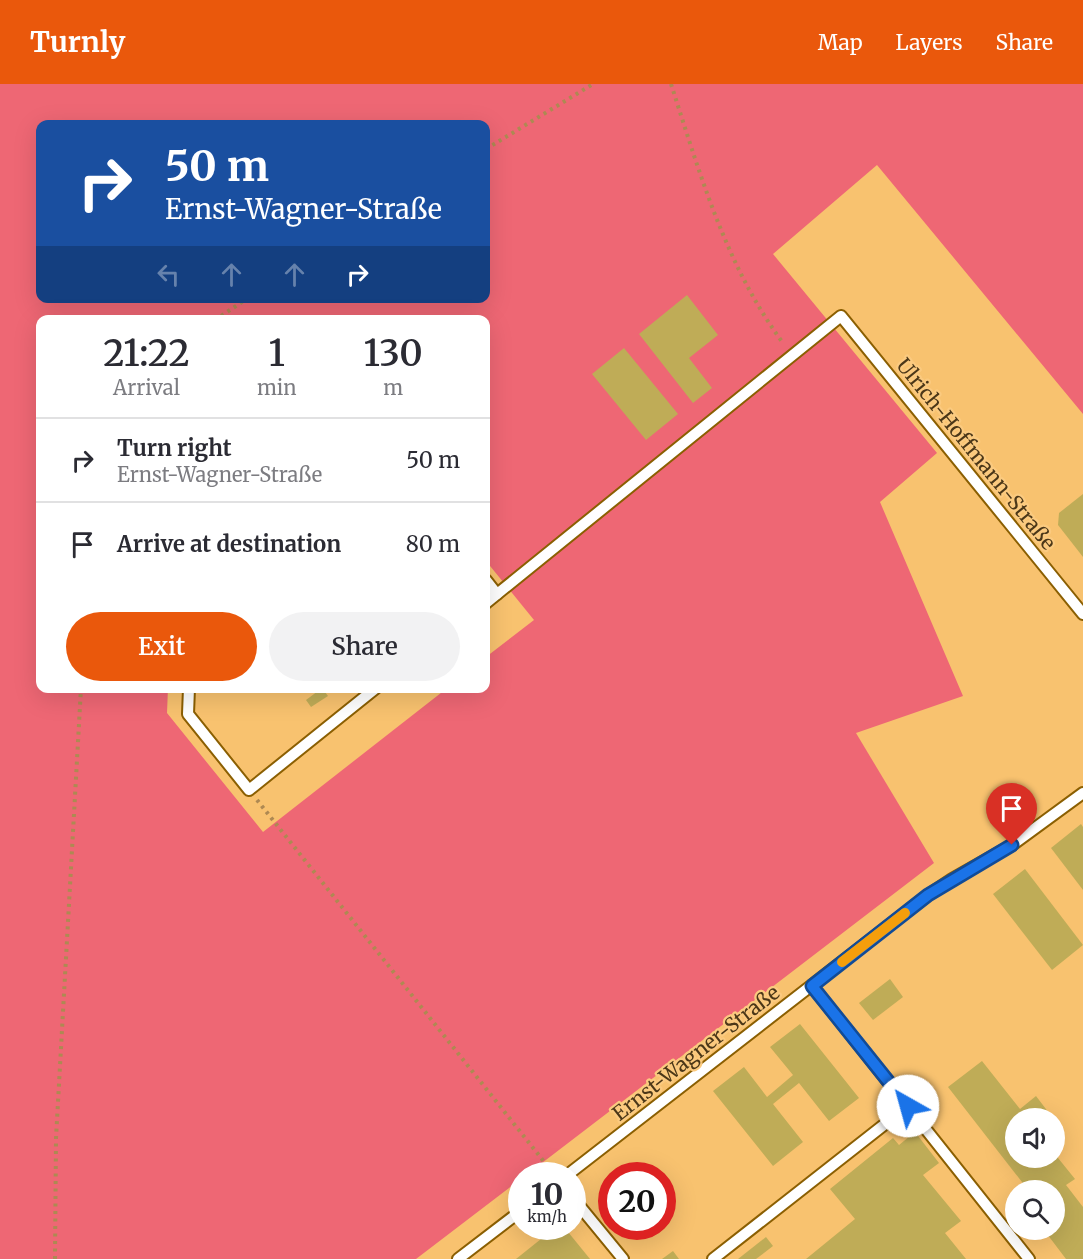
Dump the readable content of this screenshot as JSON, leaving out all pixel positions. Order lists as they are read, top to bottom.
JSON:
{
  "streets": {
    "lane": ["Ulrich-Hoffmann-Straße", "Ernst-Wagner-Straße"]
  },
  "page": {
    "header": "Turnly",
    "nav": ["Map", "Layers", "Share"],
    "turn": ["50 m", "Ernst-Wagner-Straße"],
    "eta": [
      "21:22",
      "Arrival",
      "1",
      "min",
      "130",
      "m"
    ],
    "list": [
      {
        "name": "Turn right",
        "note": "Ernst-Wagner-Straße",
        "value": "50 m"
      },
      {
        "name": "Arrive at destination",
        "value": "80 m"
      }
    ],
    "buttons": ["Exit", "Share"],
    "speed": "10 km/h",
    "limit": "20"
  }
}
